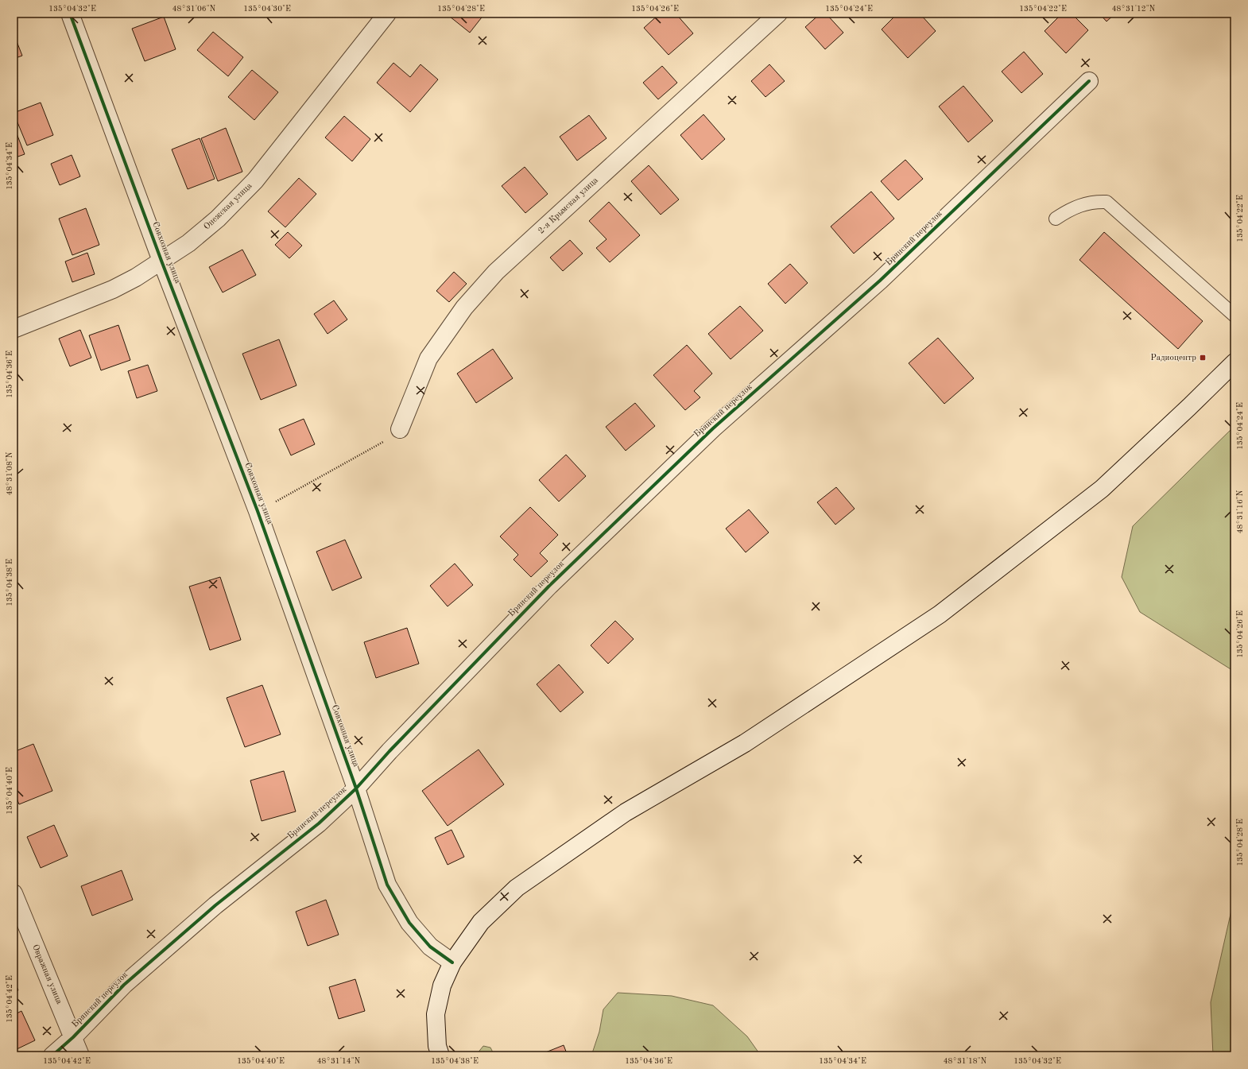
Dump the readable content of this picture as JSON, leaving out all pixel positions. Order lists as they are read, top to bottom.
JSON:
{
  "streets": {
    "street": [
      "2-я Крымская улица",
      "Онежская улица",
      "Брянский переулок",
      "Совхозная улица",
      "Овражная улица"
    ]
  },
  "crossings": [
    ["Онежская улица", "Совхозная улица"],
    ["Брянский переулок", "Совхозная улица"],
    ["Брянский переулок", "Овражная улица"]
  ],
  "places": {
    "transit": ["Радиоцентр"]
  },
  "coordinates": [
    "135°04'32\"E",
    "48°31'06\"N",
    "135°04'30\"E",
    "135°04'28\"E",
    "135°04'26\"E",
    "135°04'24\"E",
    "135°04'22\"E",
    "48°31'12\"N",
    "135°04'34\"E",
    "135°04'36\"E",
    "48°31'08\"N",
    "48°31'16\"N",
    "135°04'38\"E",
    "135°04'40\"E",
    "135°04'42\"E",
    "48°31'14\"N",
    "48°31'18\"N"
  ]
}
